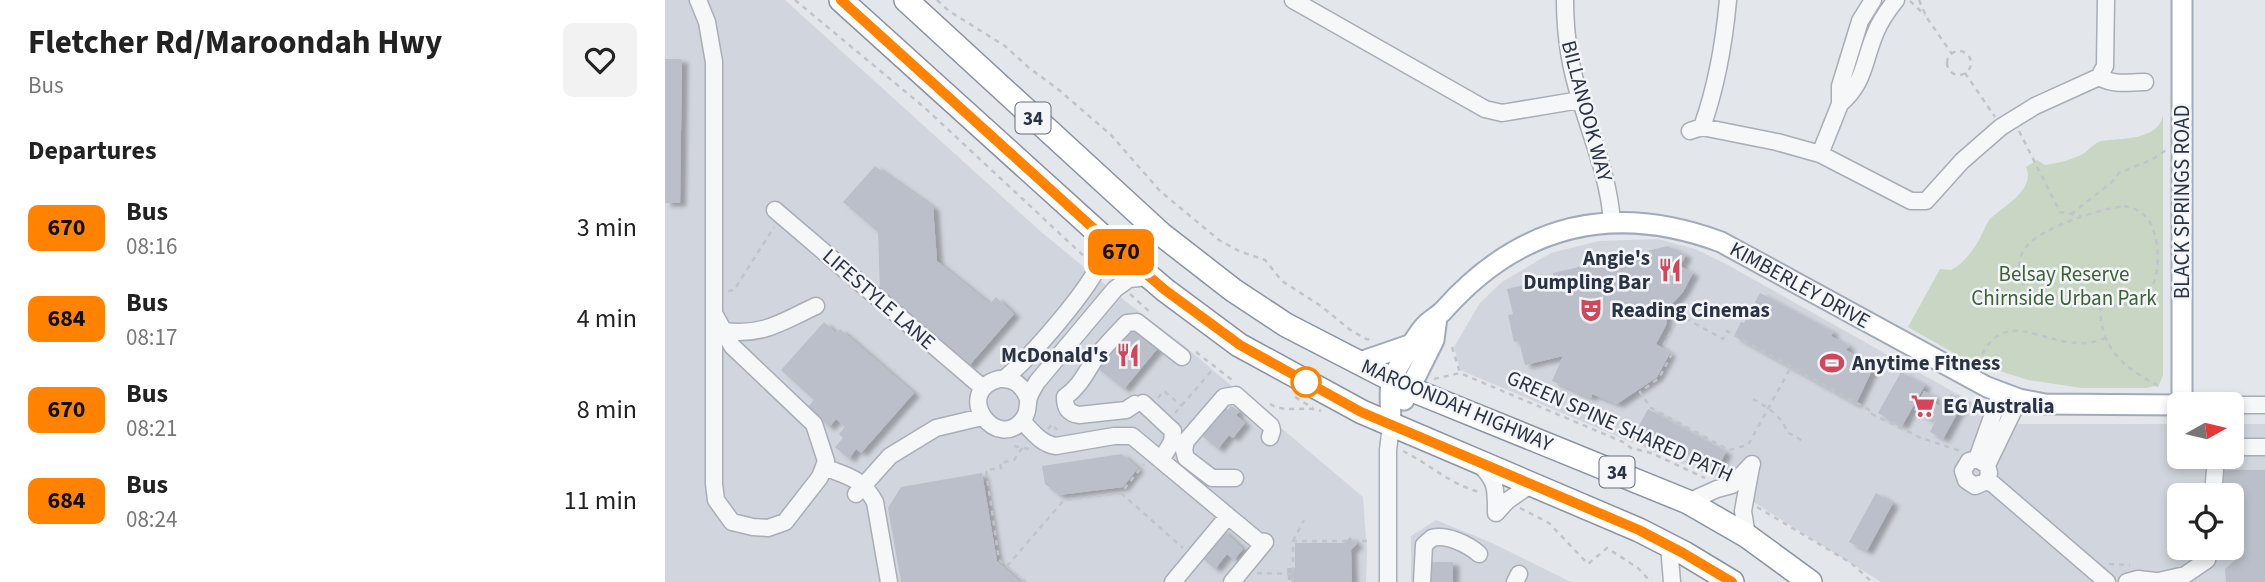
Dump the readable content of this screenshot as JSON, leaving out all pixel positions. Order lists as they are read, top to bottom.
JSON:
{
  "streets": {
    "highway": ["34", "MAROONDAH HIGHWAY"],
    "main road": ["BLACK SPRINGS ROAD", "KIMBERLEY DRIVE"],
    "street": ["BILLANOOK WAY", "LIFESTYLE LANE"],
    "path": ["GREEN SPINE SHARED PATH"]
  },
  "crossings": [
    ["BILLANOOK WAY", "KIMBERLEY DRIVE"],
    ["KIMBERLEY DRIVE", "MAROONDAH HIGHWAY"],
    ["KIMBERLEY DRIVE", "GREEN SPINE SHARED PATH"],
    ["MAROONDAH HIGHWAY", "GREEN SPINE SHARED PATH"]
  ],
  "parks": ["Belsay Reserve Chirnside Urban Park"],
  "places": {
    "restaurant": ["Angie's Dumpling Bar", "McDonald's"],
    "theatre": ["Reading Cinemas"],
    "sports": ["Anytime Fitness"],
    "supermarket": ["EG Australia"]
  },
  "lines": ["bus line 670"],
  "north": "right",
  "page": {
    "heading": [
      ["Fletcher Rd/Maroondah Hwy", "Bus"],
      "Departures"
    ],
    "on_map": "670",
    "list": [
      {
        "mark": "670",
        "name": "Bus",
        "note": "08:16",
        "value": "3 min"
      },
      {
        "mark": "684",
        "name": "Bus",
        "note": "08:17",
        "value": "4 min"
      },
      {
        "mark": "670",
        "name": "Bus",
        "note": "08:21",
        "value": "8 min"
      },
      {
        "mark": "684",
        "name": "Bus",
        "note": "08:24",
        "value": "11 min"
      }
    ]
  }
}
